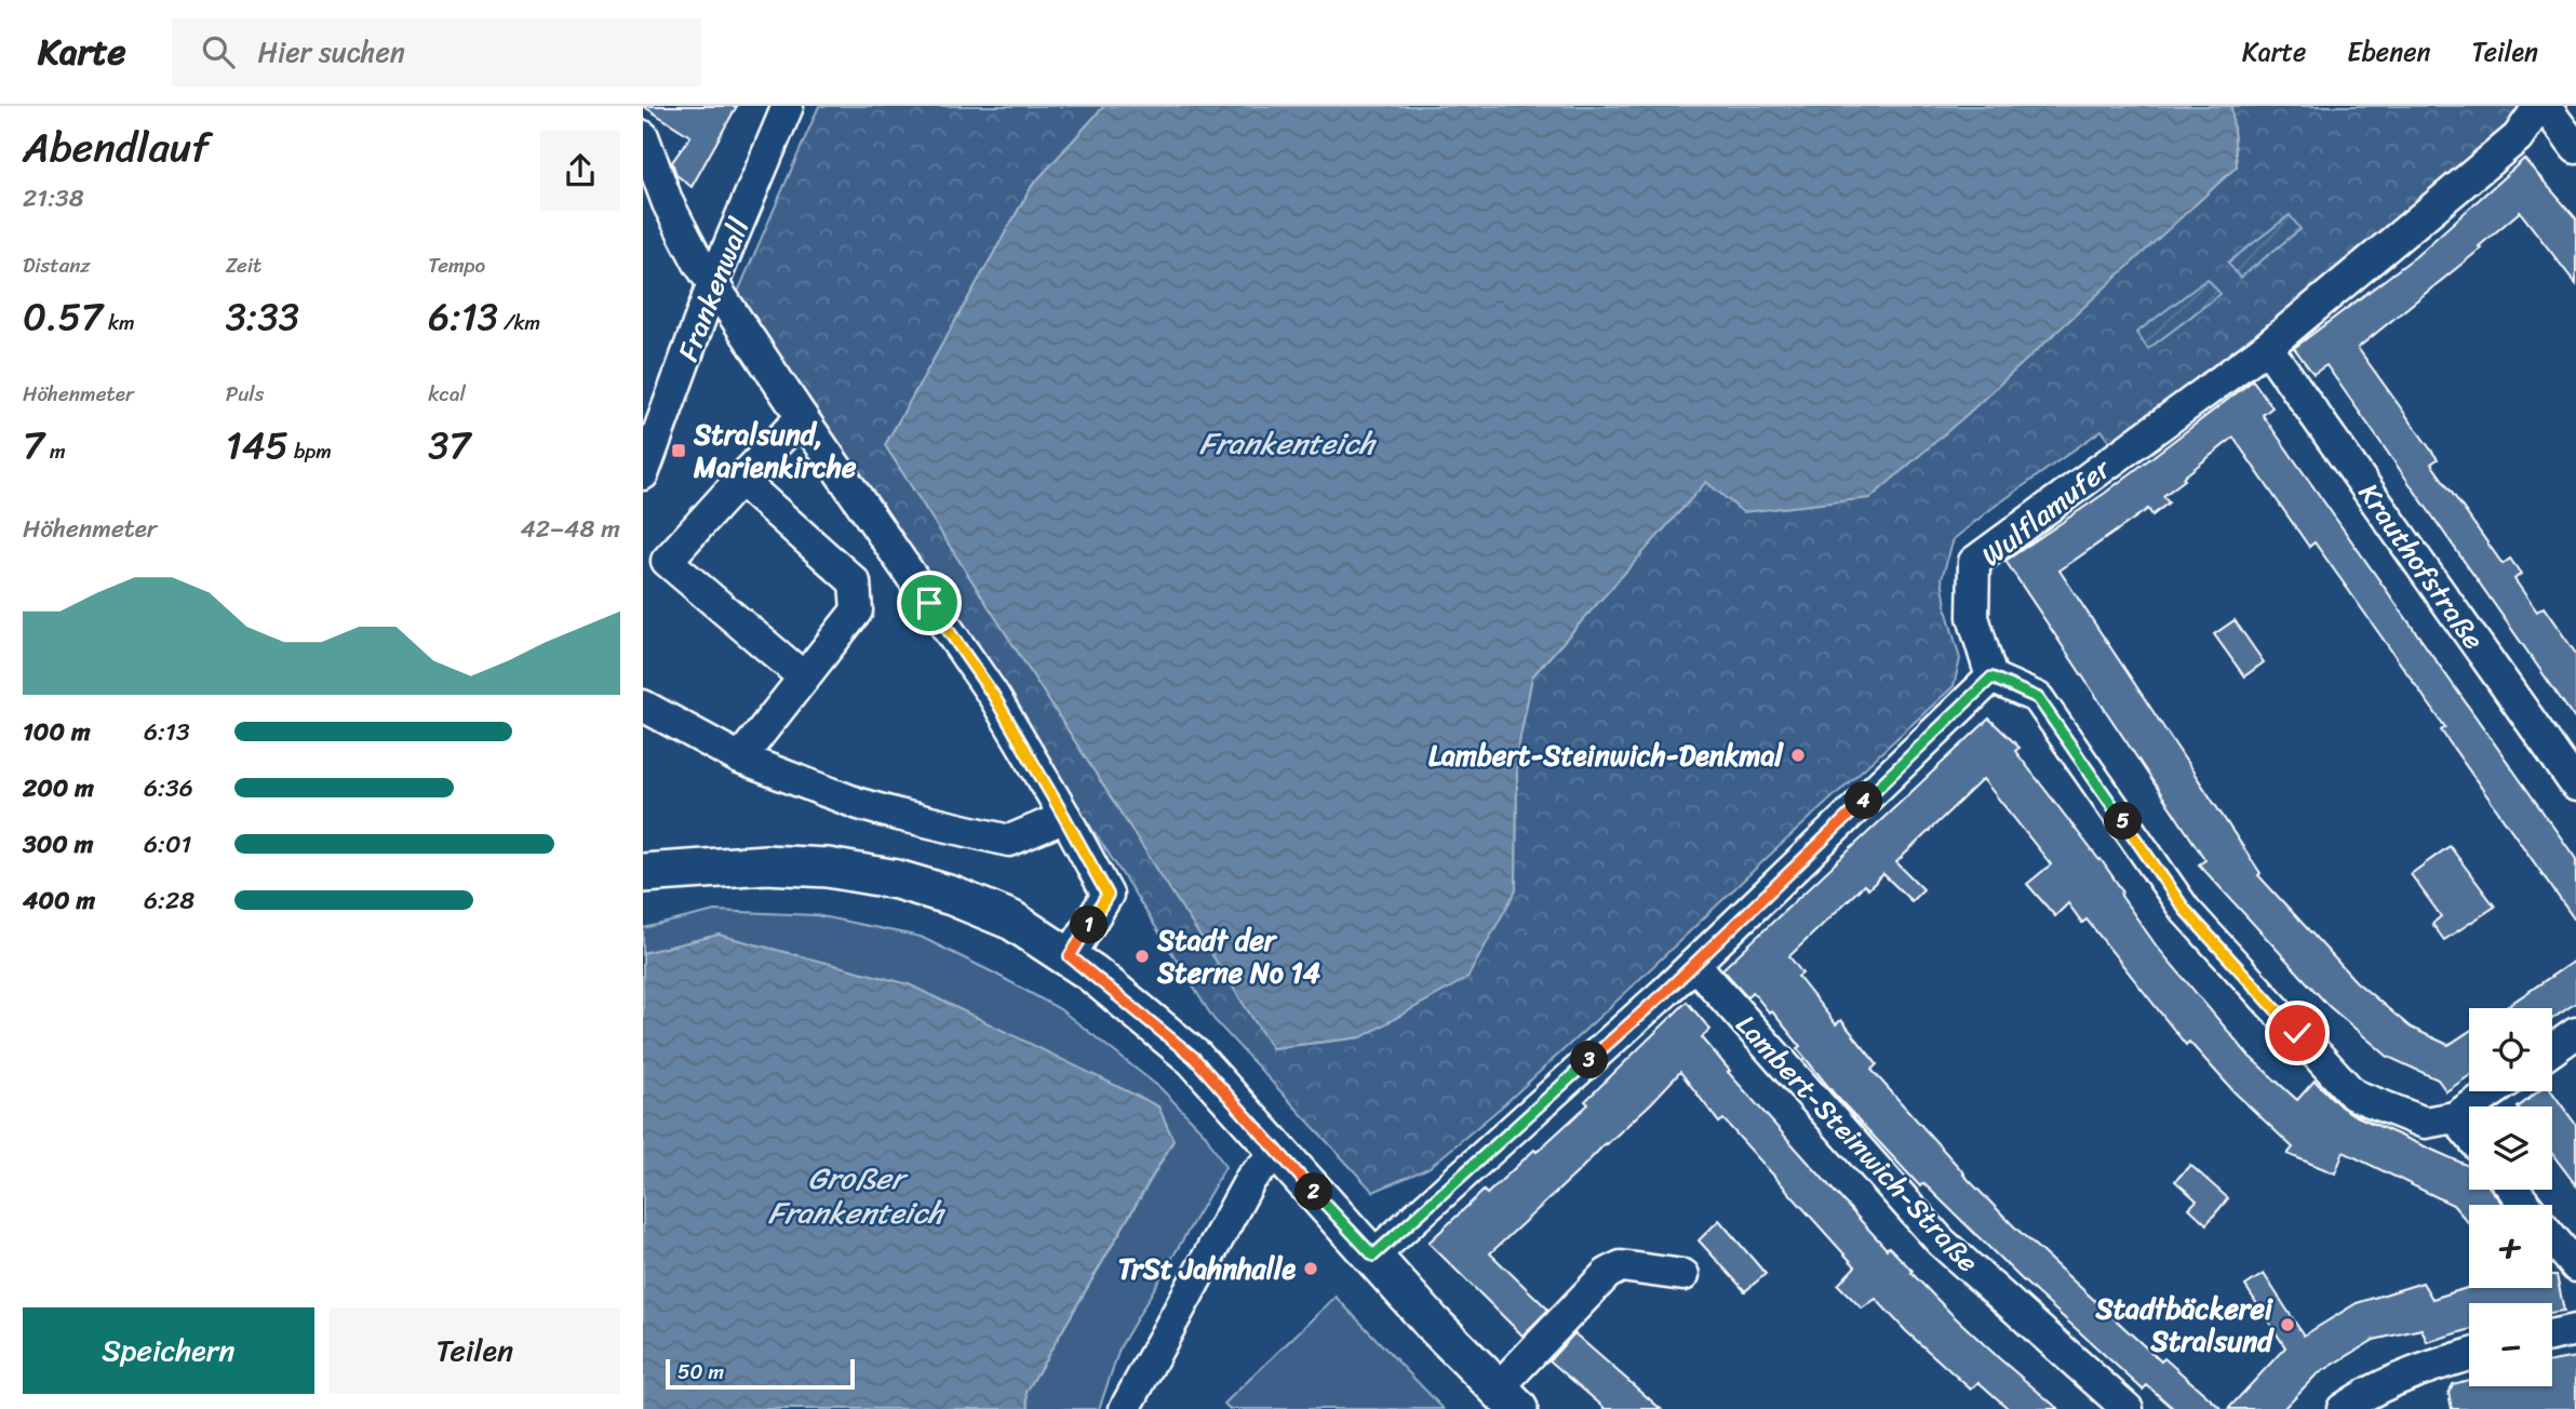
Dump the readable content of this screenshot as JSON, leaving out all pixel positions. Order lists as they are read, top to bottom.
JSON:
{
  "streets": {
    "street": [
      "Frankenwall",
      "Wulflamufer",
      "Krauthofstraße",
      "Lambert-Steinwich-Straße"
    ]
  },
  "crossings": [
    ["Wulflamufer", "Krauthofstraße"]
  ],
  "water": ["Frankenteich", "Großer Frankenteich"],
  "places": {
    "transit": ["Stralsund, Marienkirche"],
    "other": [
      "Lambert-Steinwich-Denkmal",
      "Stadt der Sterne No 14",
      "TrSt Jahnhalle",
      "Stadtbäckerei Stralsund"
    ]
  },
  "scale_bar": "50 m",
  "page": {
    "header": "Karte",
    "search": "Hier suchen",
    "nav": ["Karte", "Ebenen", "Teilen"],
    "heading": ["Abendlauf", "21:38"],
    "stats": [
      ["Distanz", "0.57 km"],
      ["Zeit", "3:33"],
      ["Tempo", "6:13 /km"],
      ["Höhenmeter", "7 m"],
      ["Puls", "145 bpm"],
      ["kcal", "37"]
    ],
    "chart": ["Höhenmeter", "42–48 m"],
    "list": [
      {
        "name": "100 m",
        "note": "6:13"
      },
      {
        "name": "200 m",
        "note": "6:36"
      },
      {
        "name": "300 m",
        "note": "6:01"
      },
      {
        "name": "400 m",
        "note": "6:28"
      }
    ],
    "pins": [
      "4",
      "5",
      "1",
      "3",
      "2"
    ],
    "map_buttons": ["+", "−"],
    "buttons": ["Speichern", "Teilen"],
    "scale": "50 m"
  }
}
